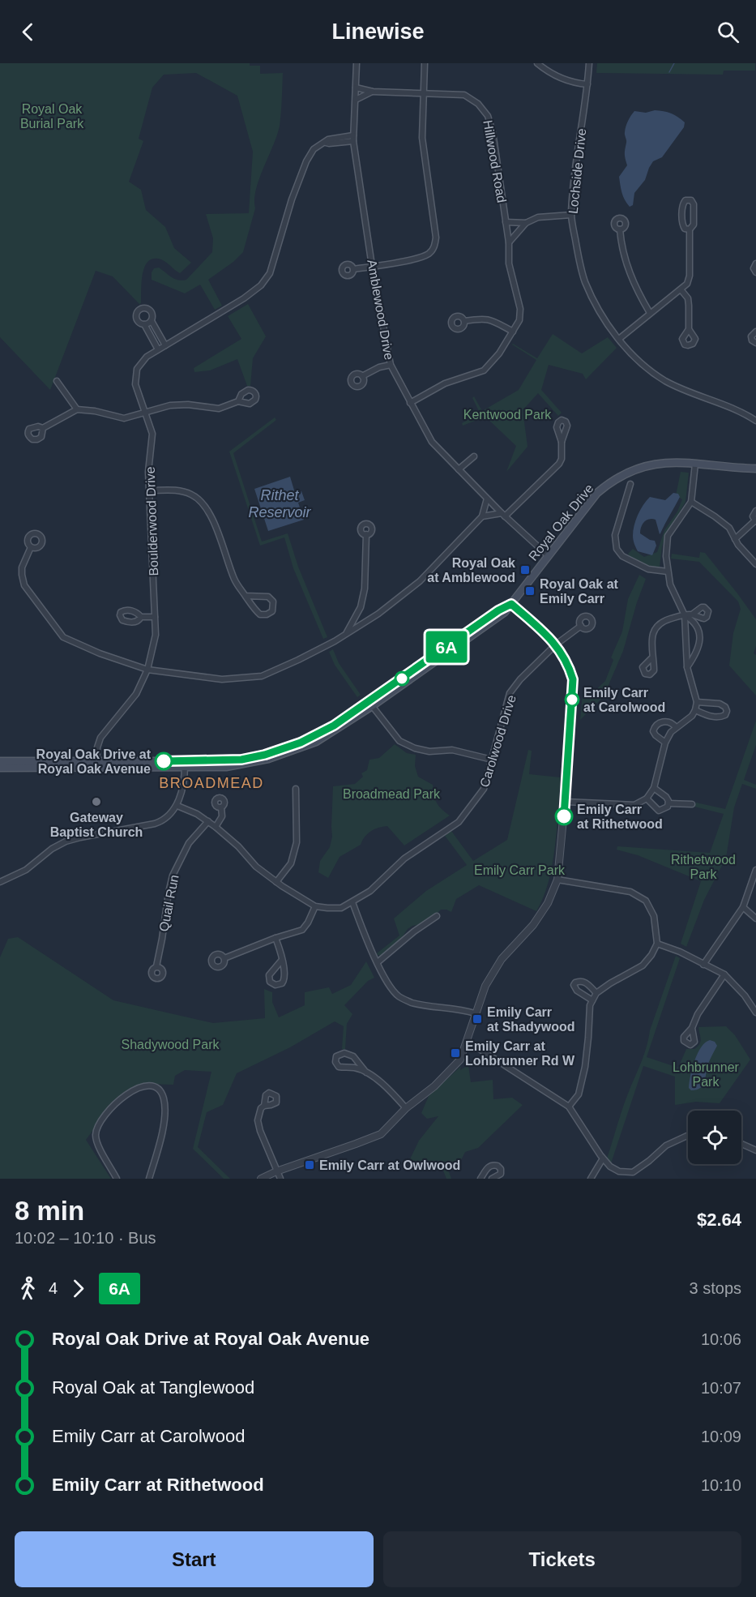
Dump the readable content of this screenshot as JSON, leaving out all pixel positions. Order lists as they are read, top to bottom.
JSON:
{
  "streets": {
    "main road": ["Royal Oak Drive"],
    "street": [
      "Hillwood Road",
      "Lochside Drive",
      "Amblewood Drive",
      "Boulderwood Drive",
      "Carolwood Drive",
      "Quail Run"
    ]
  },
  "crossings": [
    ["Hillwood Road", "Amblewood Drive"],
    ["Amblewood Drive", "Boulderwood Drive"],
    ["Amblewood Drive", "Royal Oak Drive"],
    ["Boulderwood Drive", "Royal Oak Drive"],
    ["Carolwood Drive", "Quail Run"]
  ],
  "districts": ["BROADMEAD"],
  "water": ["Rithet Reservoir"],
  "parks": [
    "Royal Oak Burial Park",
    "Kentwood Park",
    "Broadmead Park",
    "Rithetwood Park",
    "Emily Carr Park",
    "Shadywood Park",
    "Lohbrunner Park"
  ],
  "places": {
    "transit": [
      "Royal Oak at Amblewood",
      "Royal Oak at Emily Carr",
      "Emily Carr at Shadywood",
      "Emily Carr at Lohbrunner Rd W",
      "Emily Carr at Owlwood"
    ],
    "other": [
      "Emily Carr at Carolwood",
      "Royal Oak Drive at Royal Oak Avenue",
      "Gateway Baptist Church",
      "Emily Carr at Rithetwood"
    ]
  },
  "lines": ["bus line 6A"],
  "page": {
    "header": "Linewise",
    "on_map": "6A",
    "heading": ["8 min", "10:02 – 10:10 · Bus", "$2.64"],
    "legs": ["4", "6A", "3 stops"],
    "list": [
      {
        "name": "Royal Oak Drive at Royal Oak Avenue",
        "value": "10:06"
      },
      {
        "name": "Royal Oak at Tanglewood",
        "value": "10:07"
      },
      {
        "name": "Emily Carr at Carolwood",
        "value": "10:09"
      },
      {
        "name": "Emily Carr at Rithetwood",
        "value": "10:10"
      }
    ],
    "buttons": ["Start", "Tickets"]
  }
}
